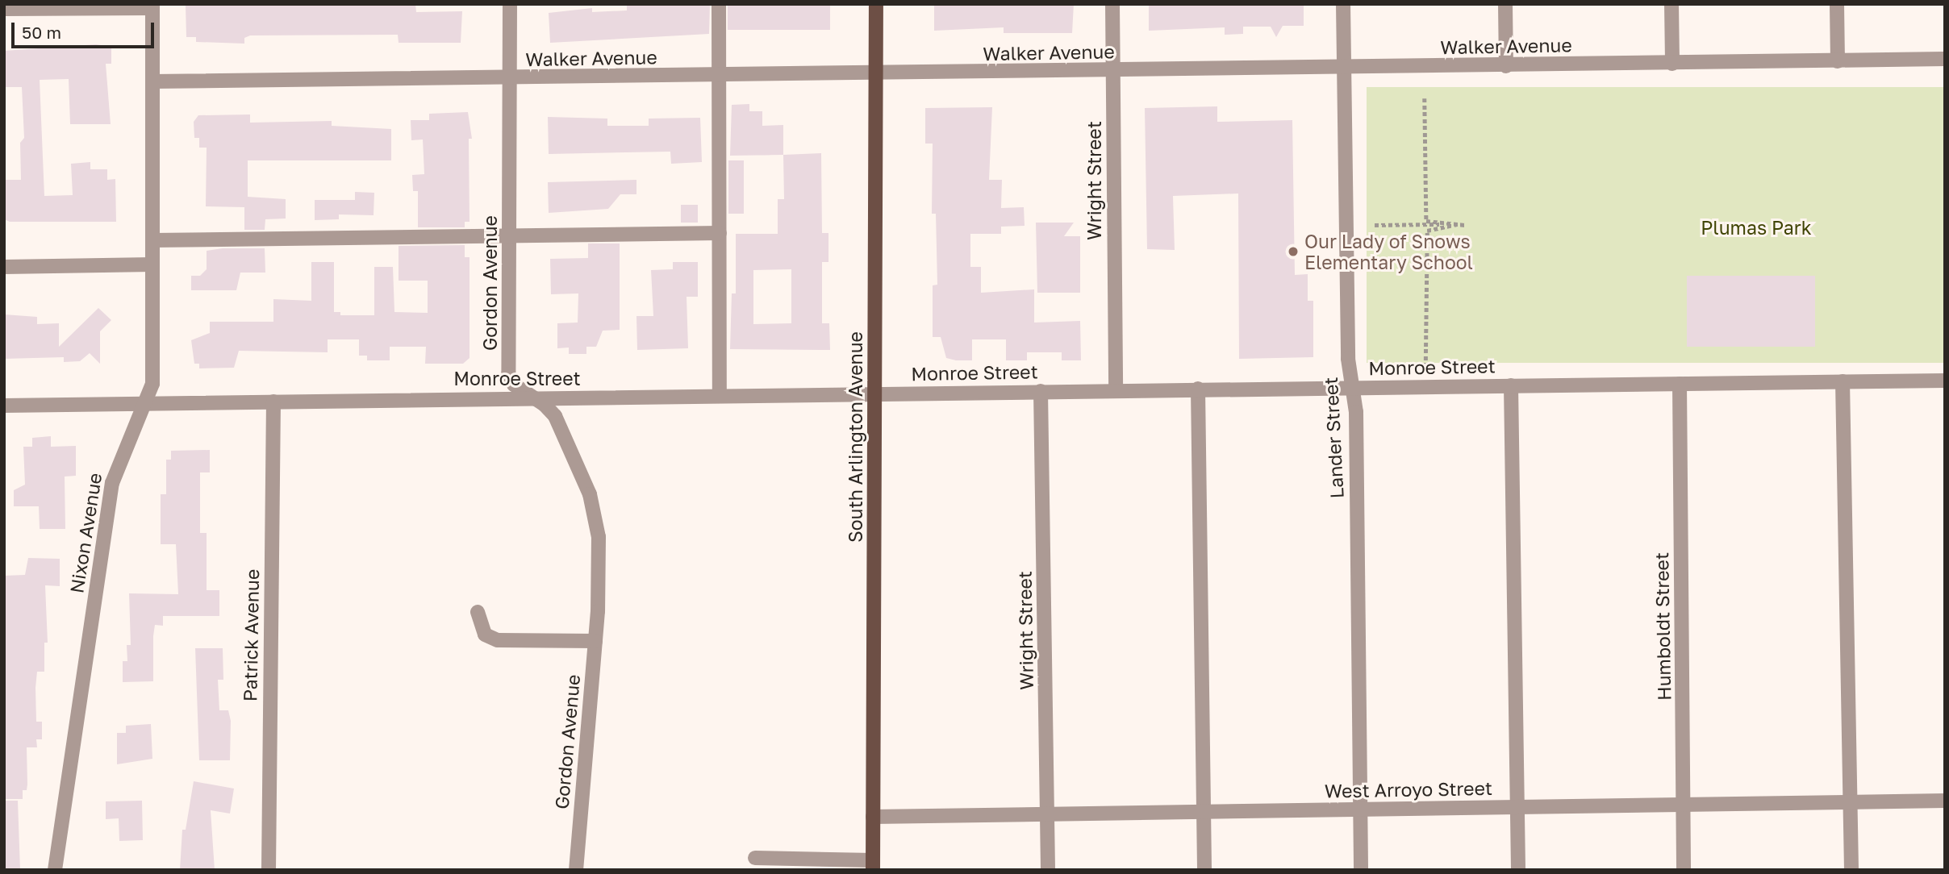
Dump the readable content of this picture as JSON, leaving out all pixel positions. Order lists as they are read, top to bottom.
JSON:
{
  "streets": {
    "main road": ["South Arlington Avenue"],
    "street": [
      "Walker Avenue",
      "Wright Street",
      "Gordon Avenue",
      "Monroe Street",
      "Lander Street",
      "Nixon Avenue",
      "Humboldt Street",
      "Patrick Avenue",
      "West Arroyo Street"
    ]
  },
  "crossings": [
    ["Walker Avenue", "Wright Street"],
    ["Walker Avenue", "Gordon Avenue"],
    ["Walker Avenue", "South Arlington Avenue"],
    ["Walker Avenue", "Lander Street"],
    ["Walker Avenue", "Nixon Avenue"],
    ["Wright Street", "Monroe Street"],
    ["Wright Street", "West Arroyo Street"],
    ["Gordon Avenue", "Monroe Street"],
    ["Monroe Street", "South Arlington Avenue"],
    ["Monroe Street", "Lander Street"],
    ["Monroe Street", "Nixon Avenue"],
    ["Monroe Street", "Humboldt Street"],
    ["Monroe Street", "Patrick Avenue"],
    ["South Arlington Avenue", "West Arroyo Street"],
    ["Lander Street", "West Arroyo Street"],
    ["Humboldt Street", "West Arroyo Street"]
  ],
  "parks": ["Plumas Park"],
  "places": ["Our Lady of Snows Elementary School"],
  "scale_bar": "50 m"
}
